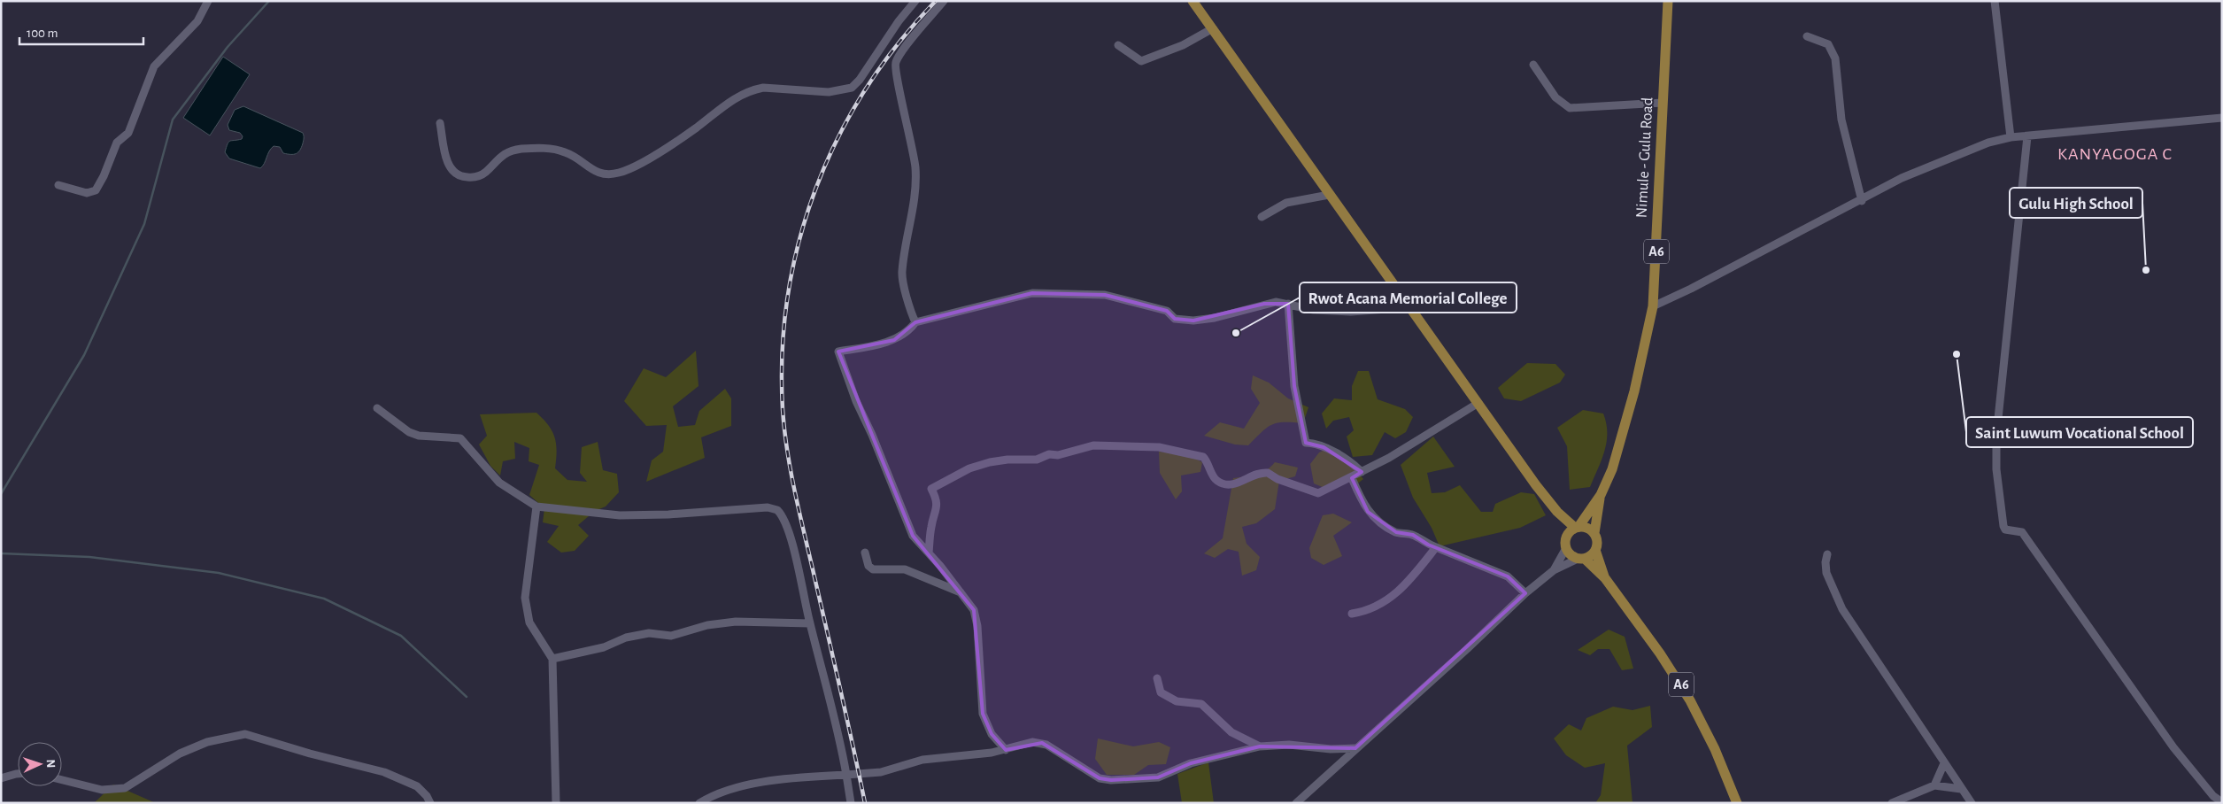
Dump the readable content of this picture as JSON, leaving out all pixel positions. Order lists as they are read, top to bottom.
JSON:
{
  "streets": {
    "main road": ["Nimule - Gulu Road", "A6"]
  },
  "crossings": [
    ["Nimule - Gulu Road", "A6"]
  ],
  "districts": ["KANYAGOGA C"],
  "places": ["Gulu High School", "Rwot Acana Memorial College", "Saint Luwum Vocational School"],
  "scale_bar": "100 m",
  "north": "right"
}
